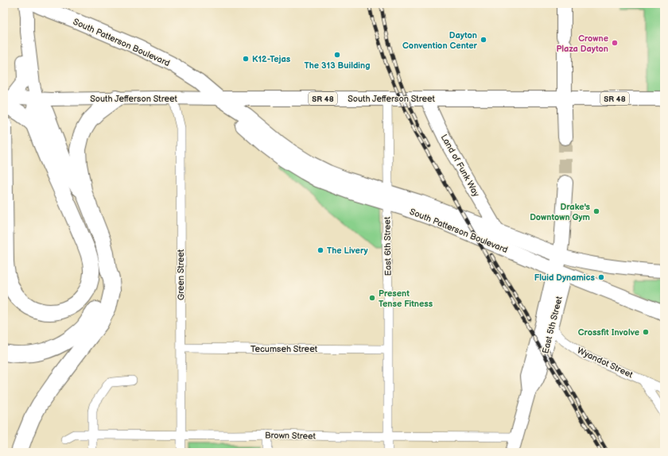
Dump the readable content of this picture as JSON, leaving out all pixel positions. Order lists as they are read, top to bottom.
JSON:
{
  "streets": {
    "main road": [
      "South Patterson Boulevard",
      "South Jefferson Street",
      "SR 48",
      "East 5th Street"
    ],
    "street": [
      "Land of Funk Way",
      "East 6th Street",
      "Green Street",
      "Tecumseh Street",
      "Wyandot Street",
      "Brown Street"
    ]
  },
  "crossings": [
    ["South Patterson Boulevard", "South Jefferson Street"],
    ["South Patterson Boulevard", "Land of Funk Way"],
    ["South Patterson Boulevard", "East 6th Street"],
    ["South Patterson Boulevard", "East 5th Street"],
    ["South Jefferson Street", "Land of Funk Way"],
    ["South Jefferson Street", "East 6th Street"],
    ["South Jefferson Street", "Green Street"],
    ["East 6th Street", "Tecumseh Street"],
    ["East 6th Street", "Brown Street"],
    ["Green Street", "Tecumseh Street"],
    ["Green Street", "Brown Street"],
    ["East 5th Street", "Wyandot Street"],
    ["East 5th Street", "Brown Street"]
  ],
  "places": [
    "Dayton Convention Center",
    "Crowne Plaza Dayton",
    "The 313 Building",
    "K12-Tejas",
    "Drake's Downtown Gym",
    "The Livery",
    "Fluid Dynamics",
    "Present Tense Fitness",
    "Crossfit Involve"
  ]
}
